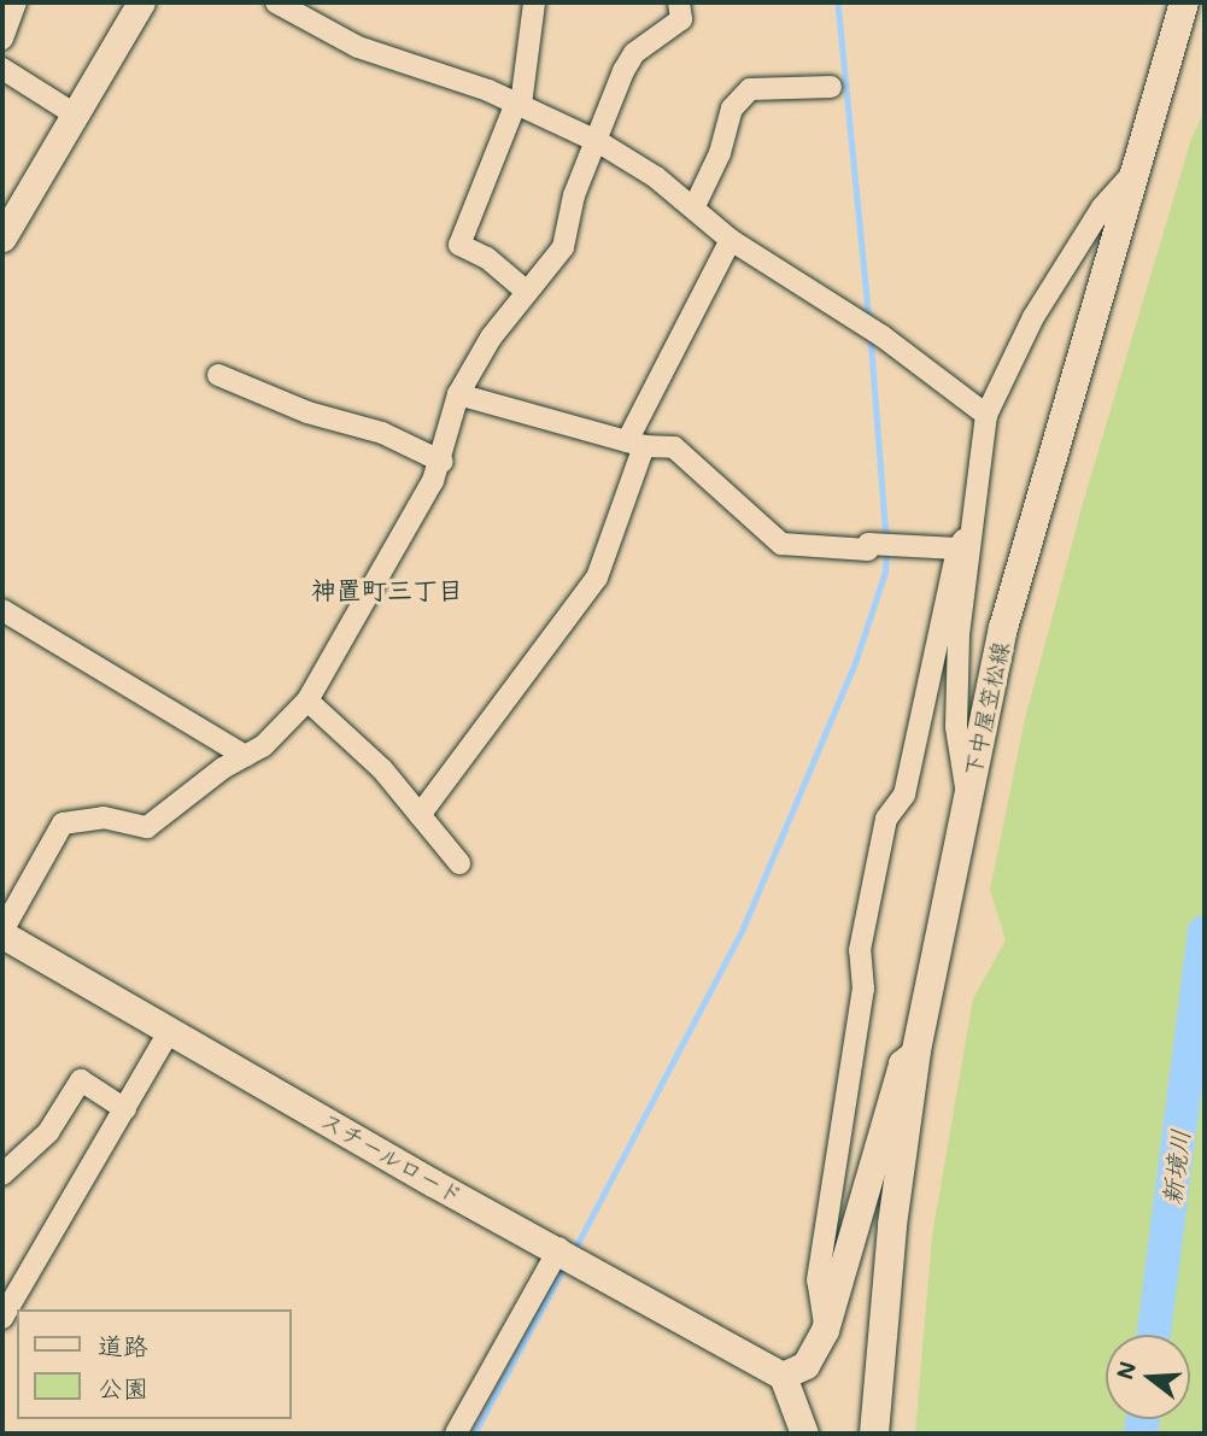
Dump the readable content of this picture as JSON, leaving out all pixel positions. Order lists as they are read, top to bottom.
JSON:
{
  "streets": {
    "main road": ["下中屋笠松線"],
    "street": ["スチールロード"]
  },
  "districts": ["神置町三丁目"],
  "water": ["新境川"],
  "legend": ["道路", "公園"],
  "north": "left"
}
